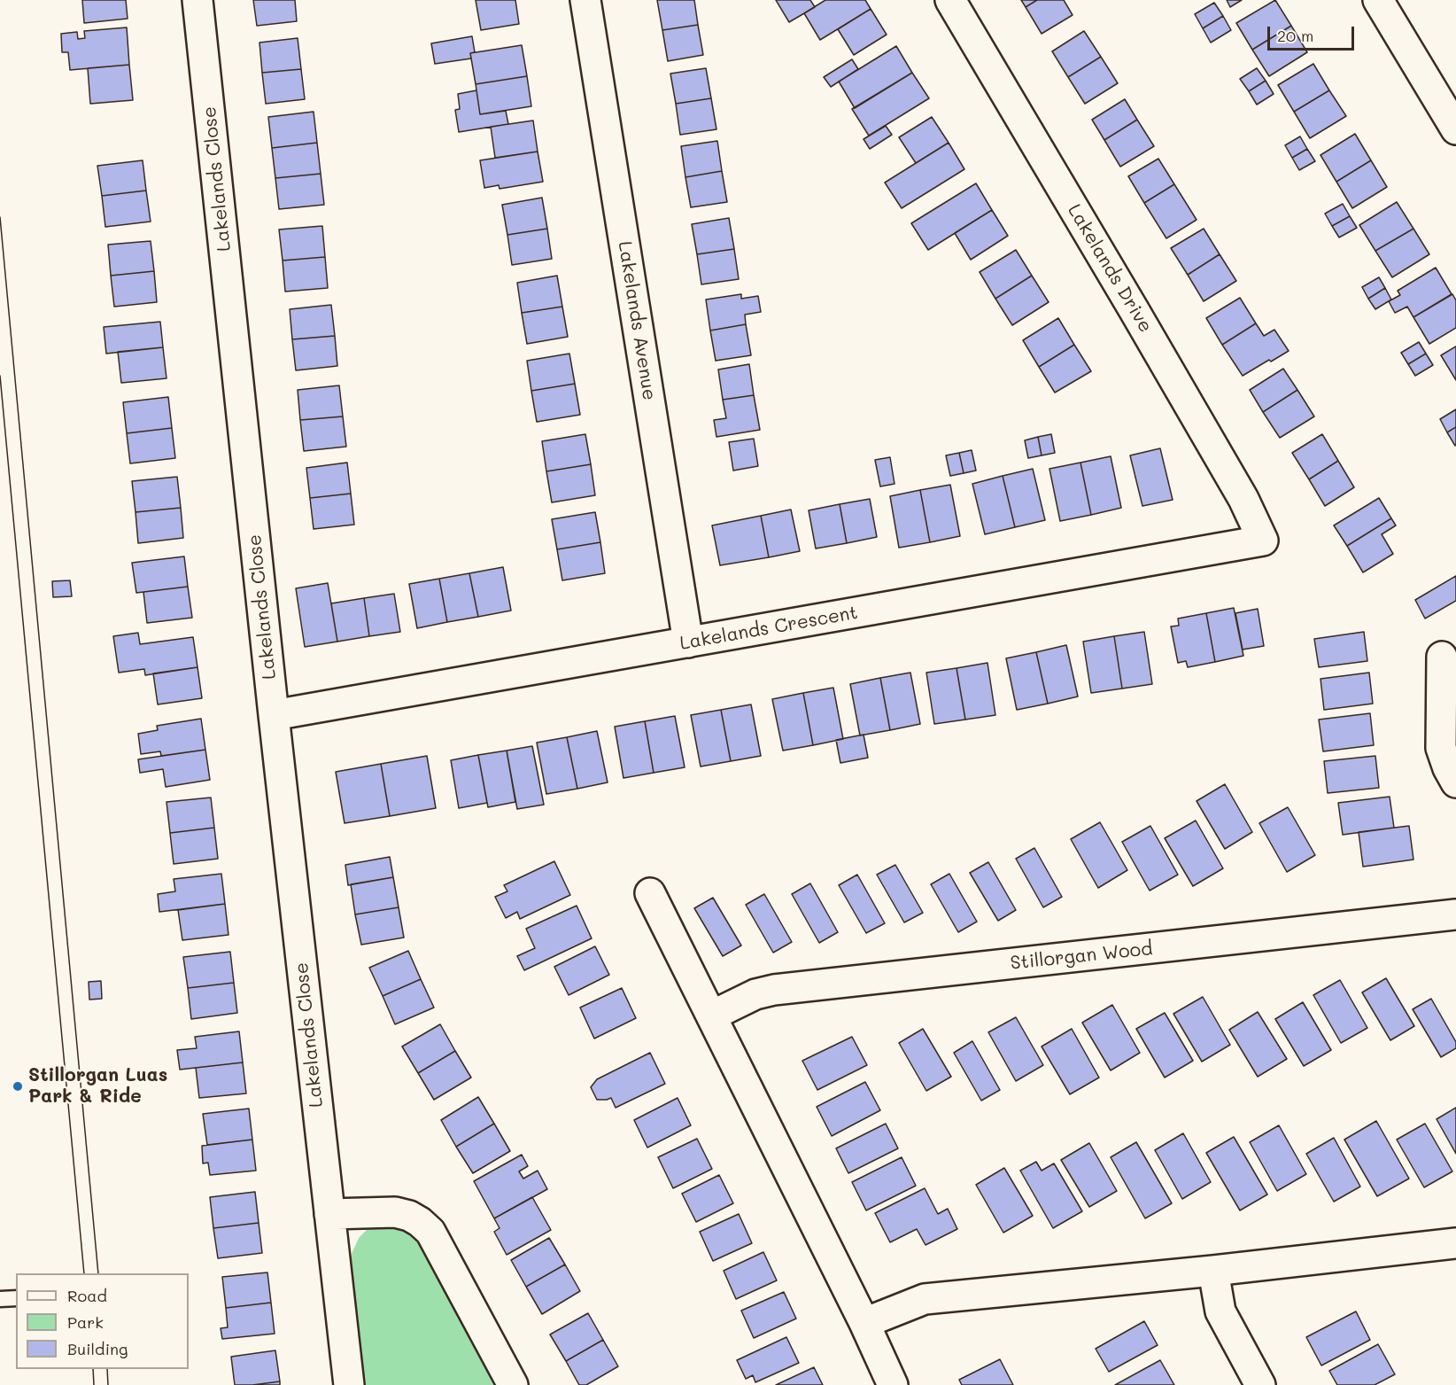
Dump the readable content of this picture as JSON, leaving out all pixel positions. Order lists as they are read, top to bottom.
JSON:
{
  "streets": {
    "street": [
      "Lakelands Close",
      "Lakelands Drive",
      "Lakelands Avenue",
      "Lakelands Crescent",
      "Stillorgan Wood"
    ]
  },
  "crossings": [
    ["Lakelands Close", "Lakelands Crescent"],
    ["Lakelands Drive", "Lakelands Crescent"],
    ["Lakelands Avenue", "Lakelands Crescent"]
  ],
  "places": ["Stillorgan Luas Park & Ride"],
  "legend": ["Road", "Park", "Building"],
  "scale_bar": "20 m"
}
